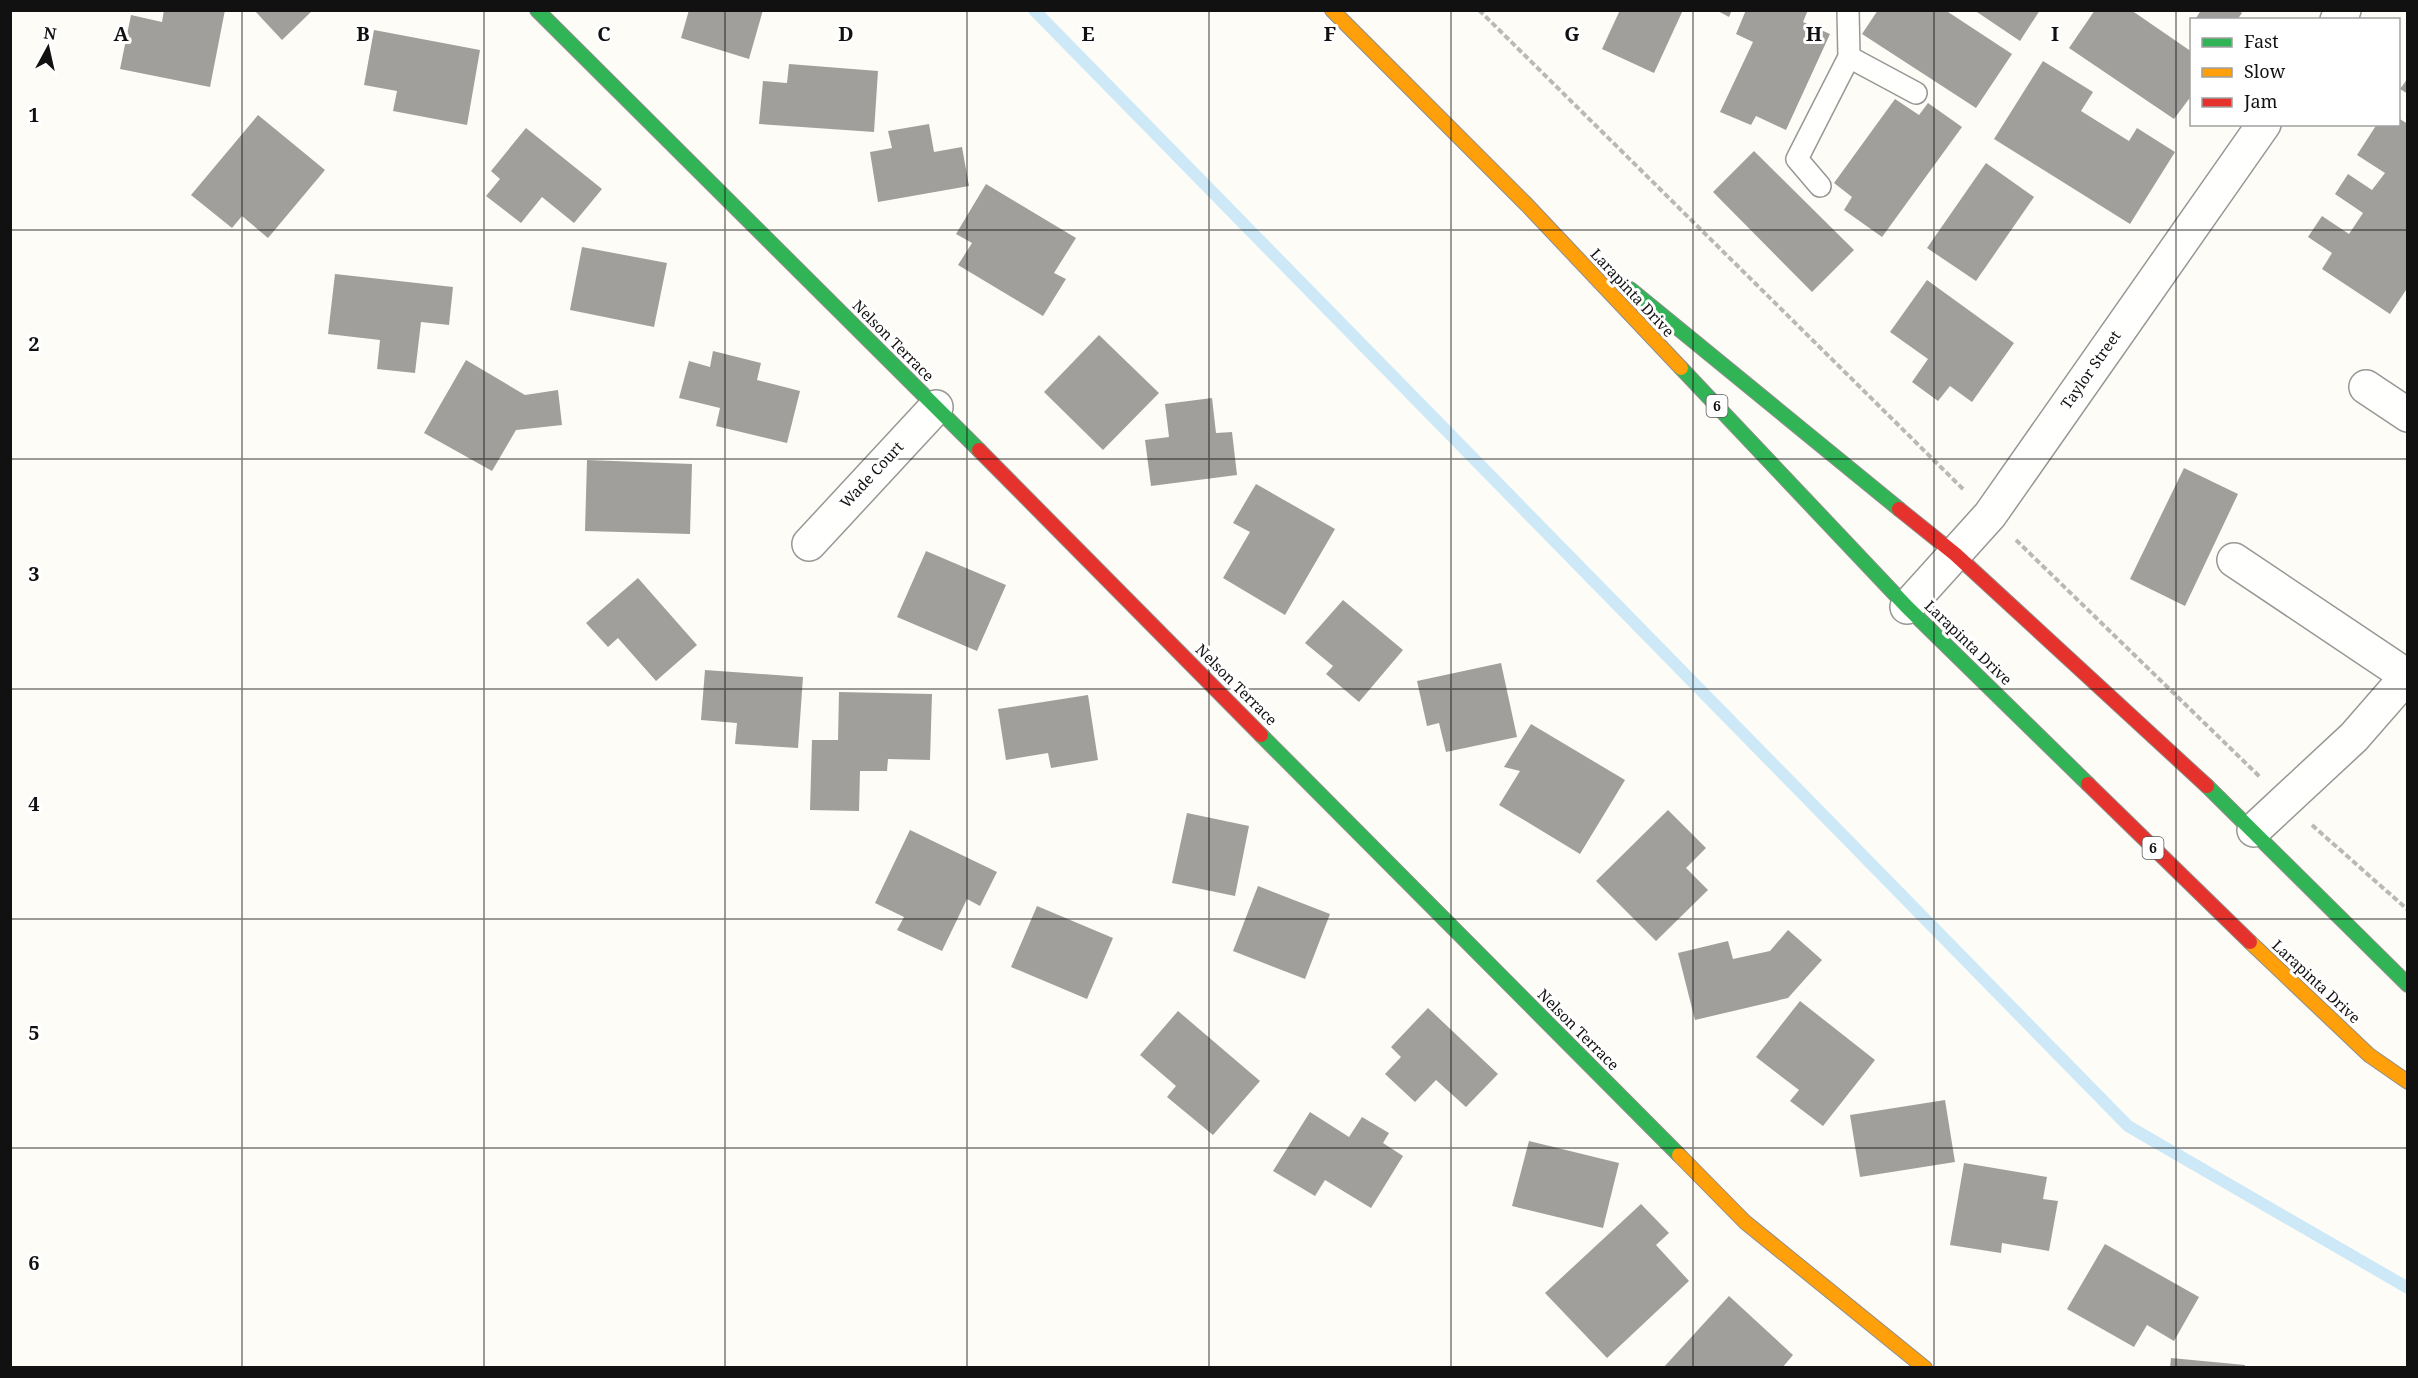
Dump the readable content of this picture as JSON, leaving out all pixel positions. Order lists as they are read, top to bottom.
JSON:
{
  "streets": {
    "main road": ["Larapinta Drive", "Nelson Terrace", "6"],
    "street": ["Taylor Street", "Wade Court"]
  },
  "crossings": [
    ["Larapinta Drive", "Taylor Street"],
    ["Nelson Terrace", "Wade Court"]
  ],
  "legend": ["Fast", "Slow", "Jam"],
  "north": "top",
  "grid": {
    "columns": [
      "A",
      "B",
      "C",
      "D",
      "E",
      "F",
      "G",
      "H",
      "I"
    ],
    "rows": [
      "1",
      "2",
      "3",
      "4",
      "5",
      "6"
    ]
  }
}
